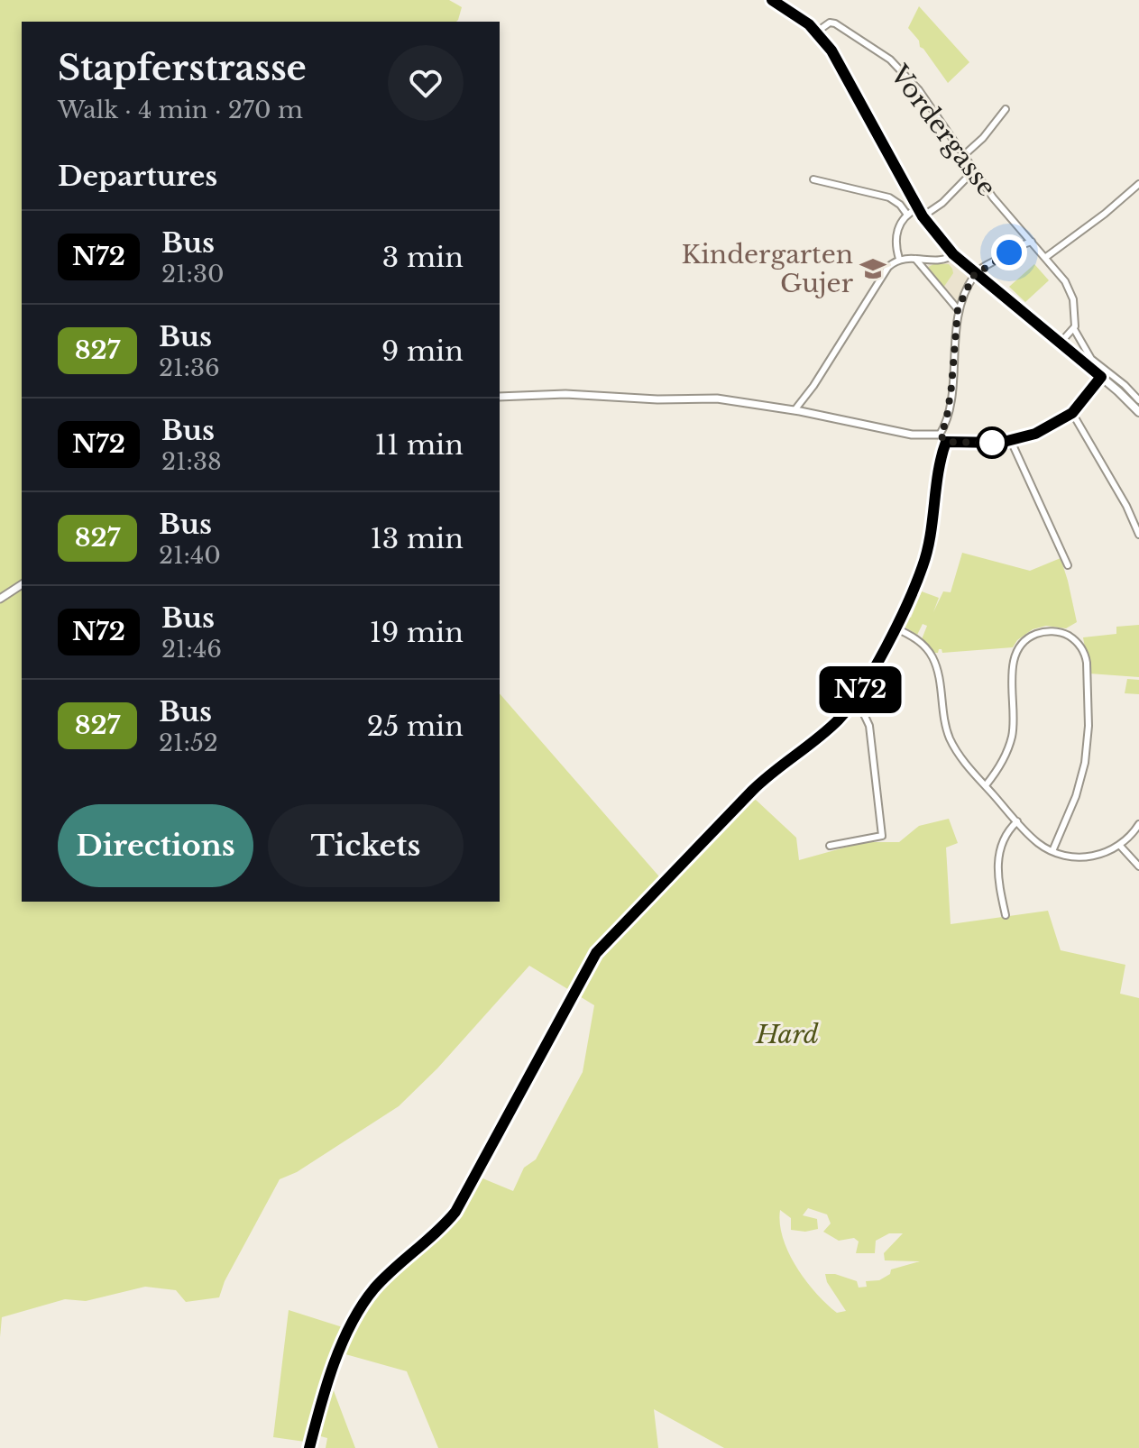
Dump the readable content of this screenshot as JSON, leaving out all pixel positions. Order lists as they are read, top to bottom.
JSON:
{
  "streets": {
    "street": ["Vordergasse"]
  },
  "parks": ["Hard"],
  "places": {
    "school or university": ["Kindergarten Gujer"]
  },
  "lines": ["bus line N72"],
  "page": {
    "on_map": "N72",
    "heading": [
      ["Stapferstrasse", "Walk · 4 min · 270 m"],
      "Departures"
    ],
    "list": [
      {
        "mark": "N72",
        "name": "Bus",
        "note": "21:30",
        "value": "3 min"
      },
      {
        "mark": "827",
        "name": "Bus",
        "note": "21:36",
        "value": "9 min"
      },
      {
        "mark": "N72",
        "name": "Bus",
        "note": "21:38",
        "value": "11 min"
      },
      {
        "mark": "827",
        "name": "Bus",
        "note": "21:40",
        "value": "13 min"
      },
      {
        "mark": "N72",
        "name": "Bus",
        "note": "21:46",
        "value": "19 min"
      },
      {
        "mark": "827",
        "name": "Bus",
        "note": "21:52",
        "value": "25 min"
      }
    ],
    "buttons": ["Directions", "Tickets"]
  }
}
